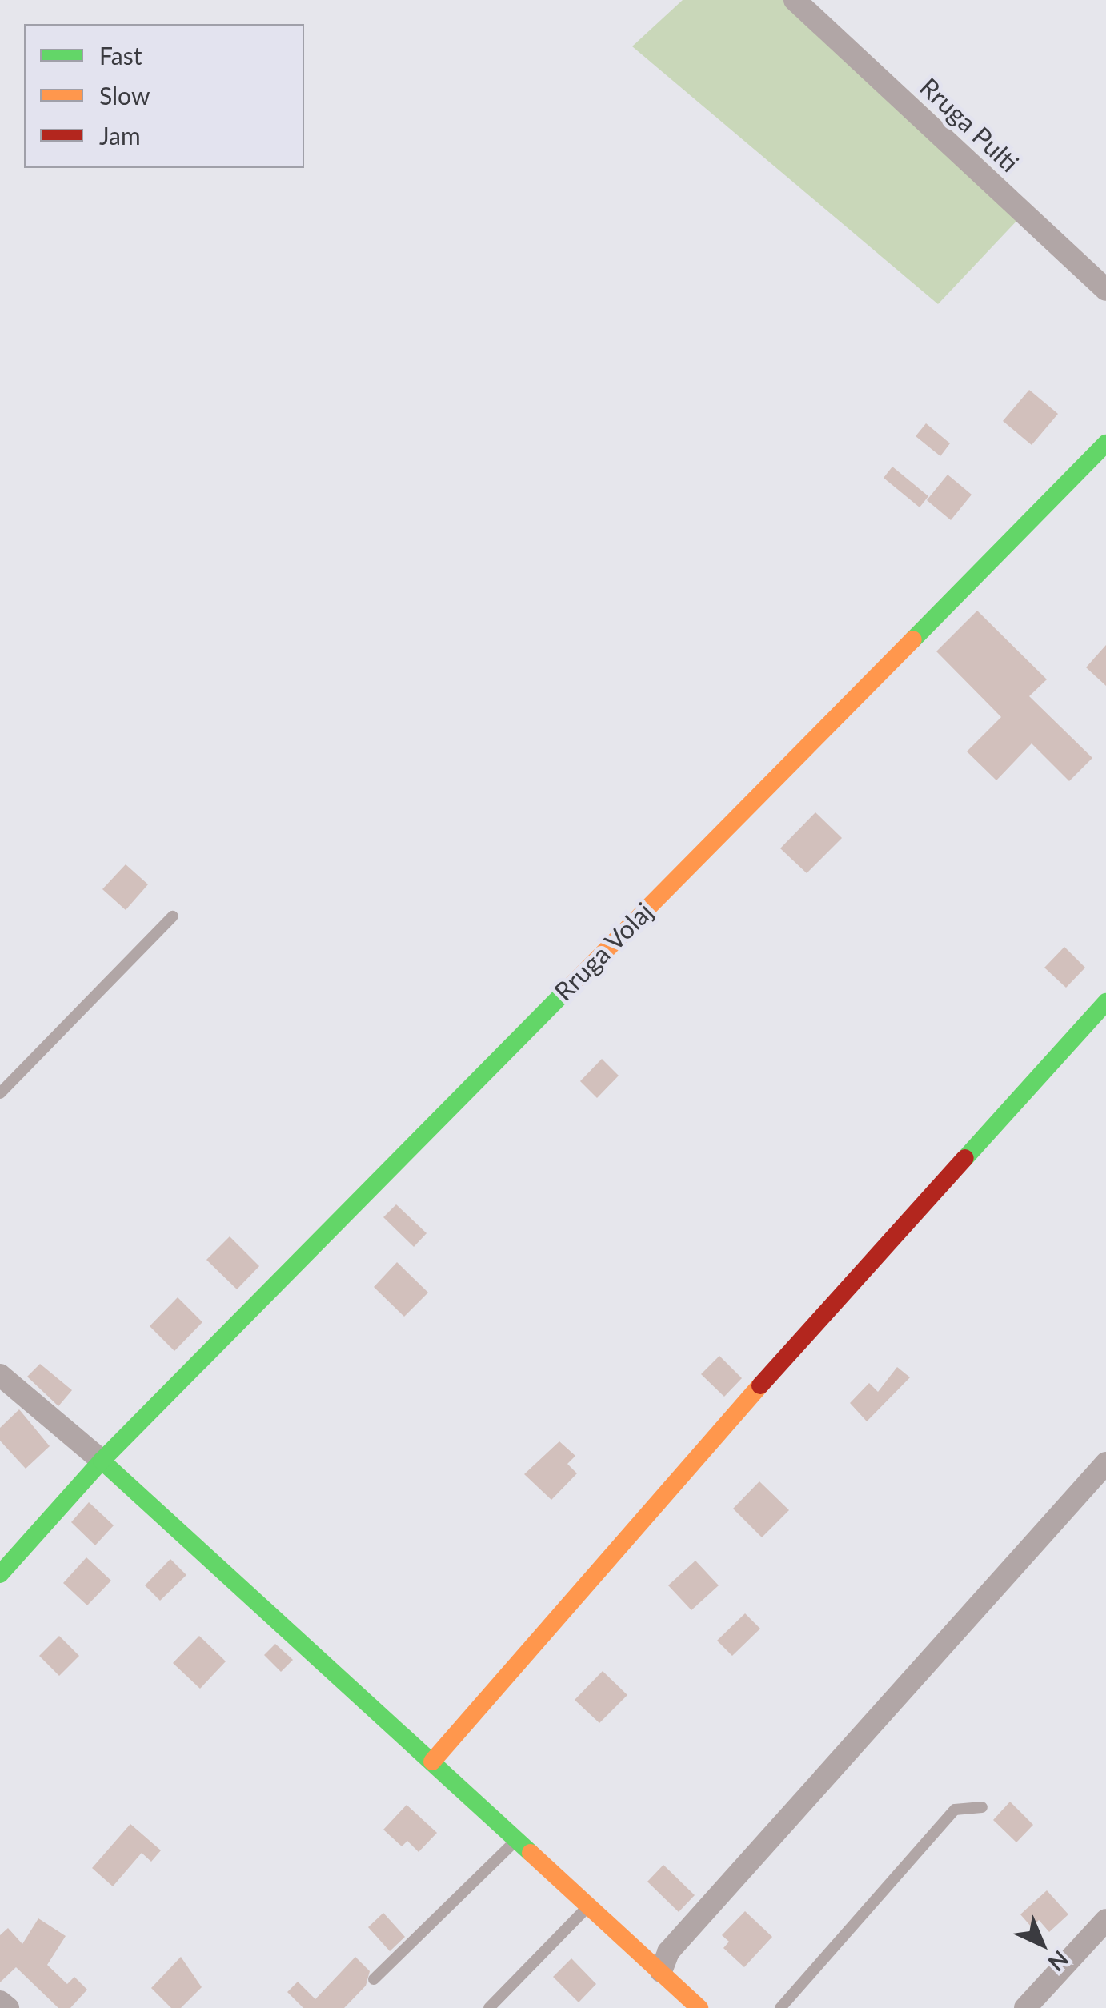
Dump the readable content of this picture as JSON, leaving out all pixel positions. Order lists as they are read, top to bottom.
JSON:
{
  "streets": {
    "street": ["Rruga Pulti", "Rruga Volaj"]
  },
  "legend": ["Fast", "Slow", "Jam"],
  "north": "bottom right"
}
